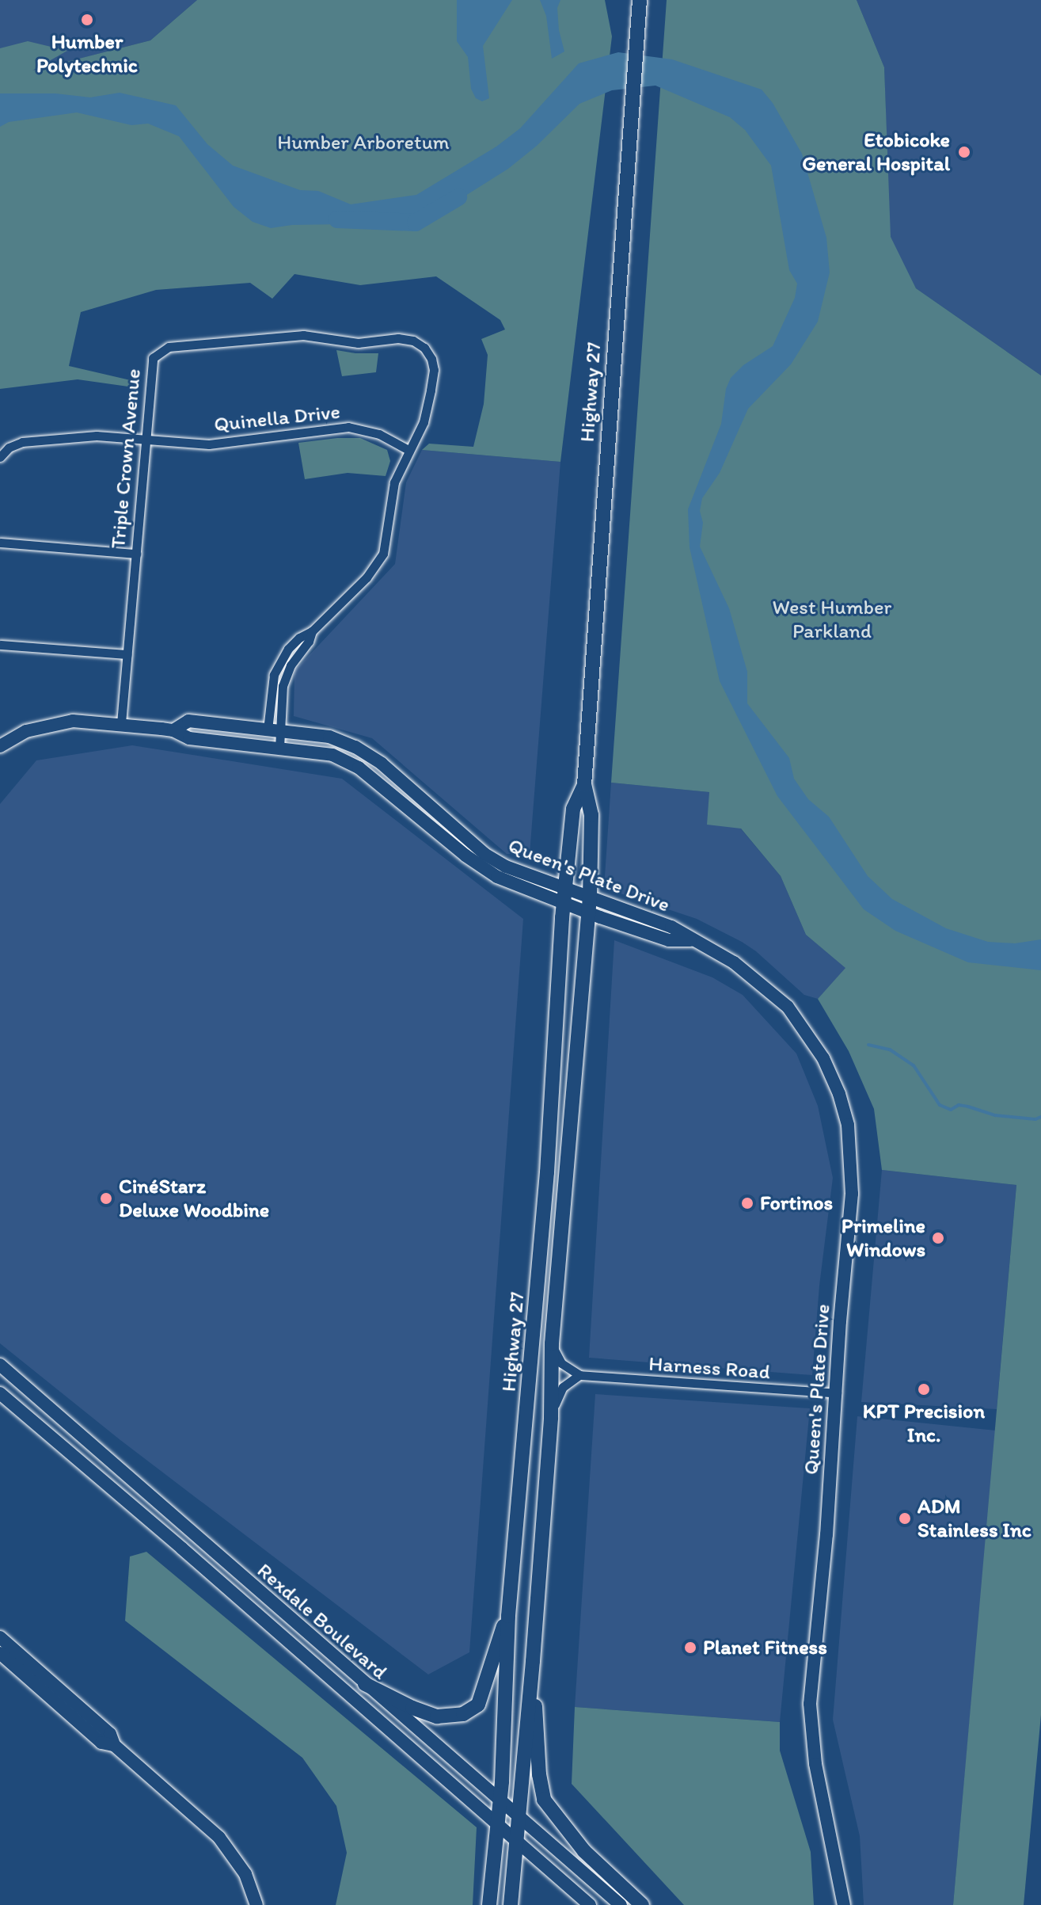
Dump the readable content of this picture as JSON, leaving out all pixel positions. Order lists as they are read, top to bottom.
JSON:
{
  "streets": {
    "main road": ["Highway 27"],
    "street": [
      "Quinella Drive",
      "Triple Crown Avenue",
      "Queen's Plate Drive",
      "Harness Road",
      "Rexdale Boulevard"
    ]
  },
  "crossings": [
    ["Highway 27", "Queen's Plate Drive"],
    ["Highway 27", "Rexdale Boulevard"],
    ["Quinella Drive", "Triple Crown Avenue"],
    ["Triple Crown Avenue", "Queen's Plate Drive"],
    ["Queen's Plate Drive", "Harness Road"]
  ],
  "parks": ["Humber Arboretum", "West Humber Parkland"],
  "places": [
    "Humber Polytechnic",
    "Etobicoke General Hospital",
    "CinéStarz Deluxe Woodbine",
    "Fortinos",
    "Primeline Windows",
    "KPT Precision Inc.",
    "ADM Stainless Inc",
    "Planet Fitness"
  ]
}
